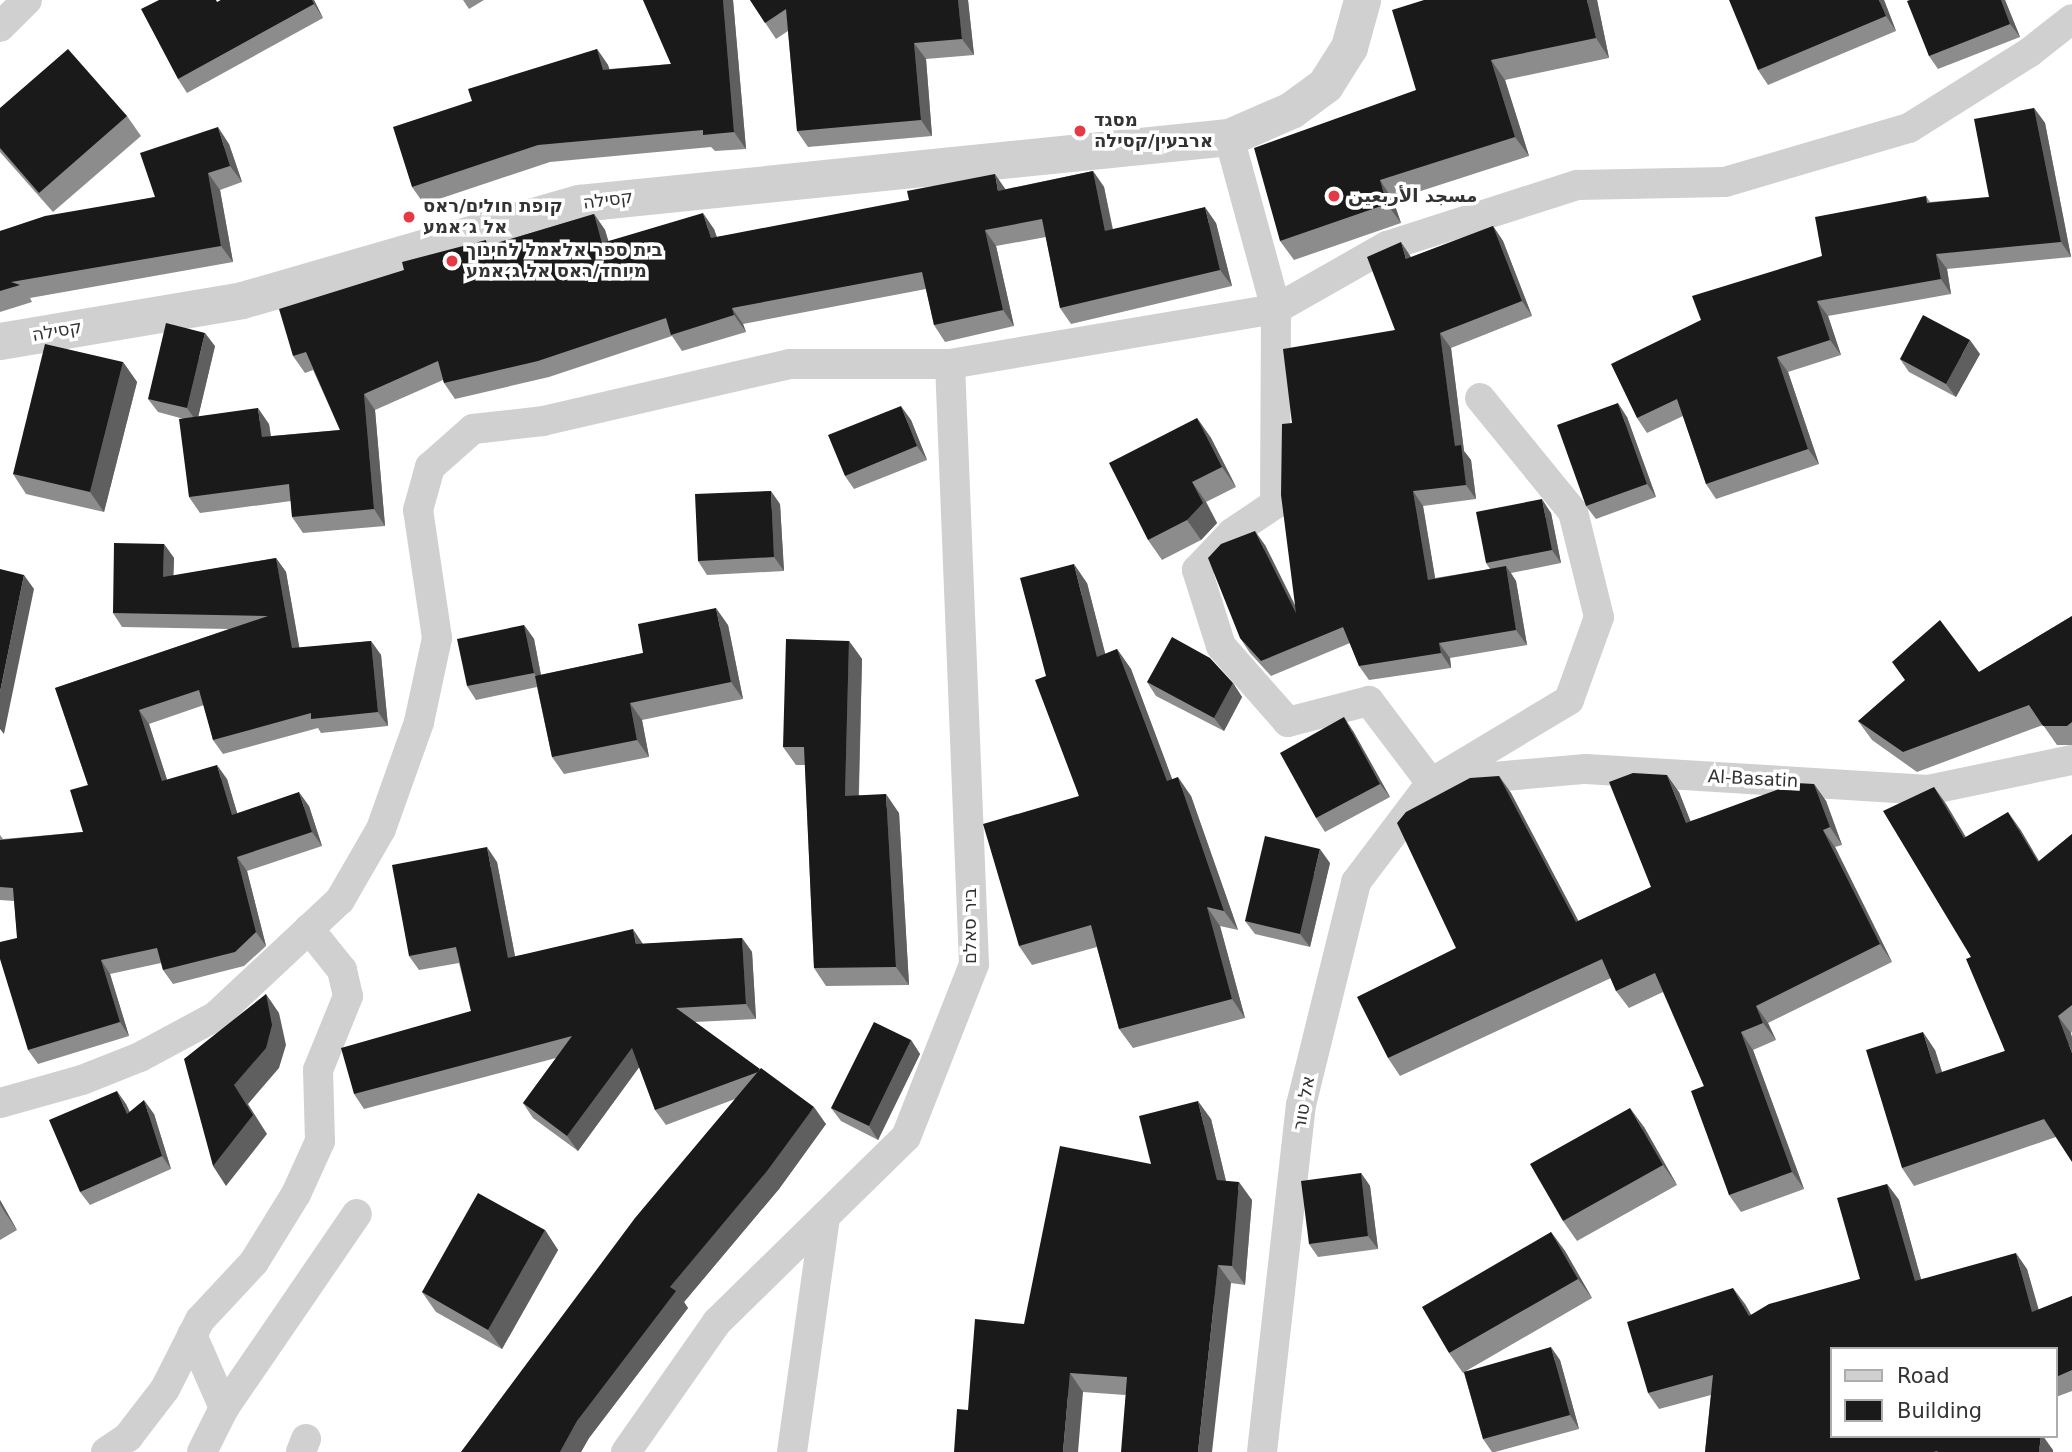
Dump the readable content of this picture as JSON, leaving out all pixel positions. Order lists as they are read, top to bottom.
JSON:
{
  "streets": {
    "street": [
      "קסילה",
      "Al-Basatin",
      "ביר סאלם",
      "אל טור"
    ]
  },
  "crossings": [
    ["Al-Basatin", "אל טור"]
  ],
  "places": [
    "מסגד ארבעין/קסילה",
    "مسجد الأربعين",
    "קופת חולים/ראס אל ג׳אמע",
    "בית ספר אלאמל לחינוך מיוחד/ראס אל ג׳אמע"
  ],
  "legend": ["Road", "Building"]
}
